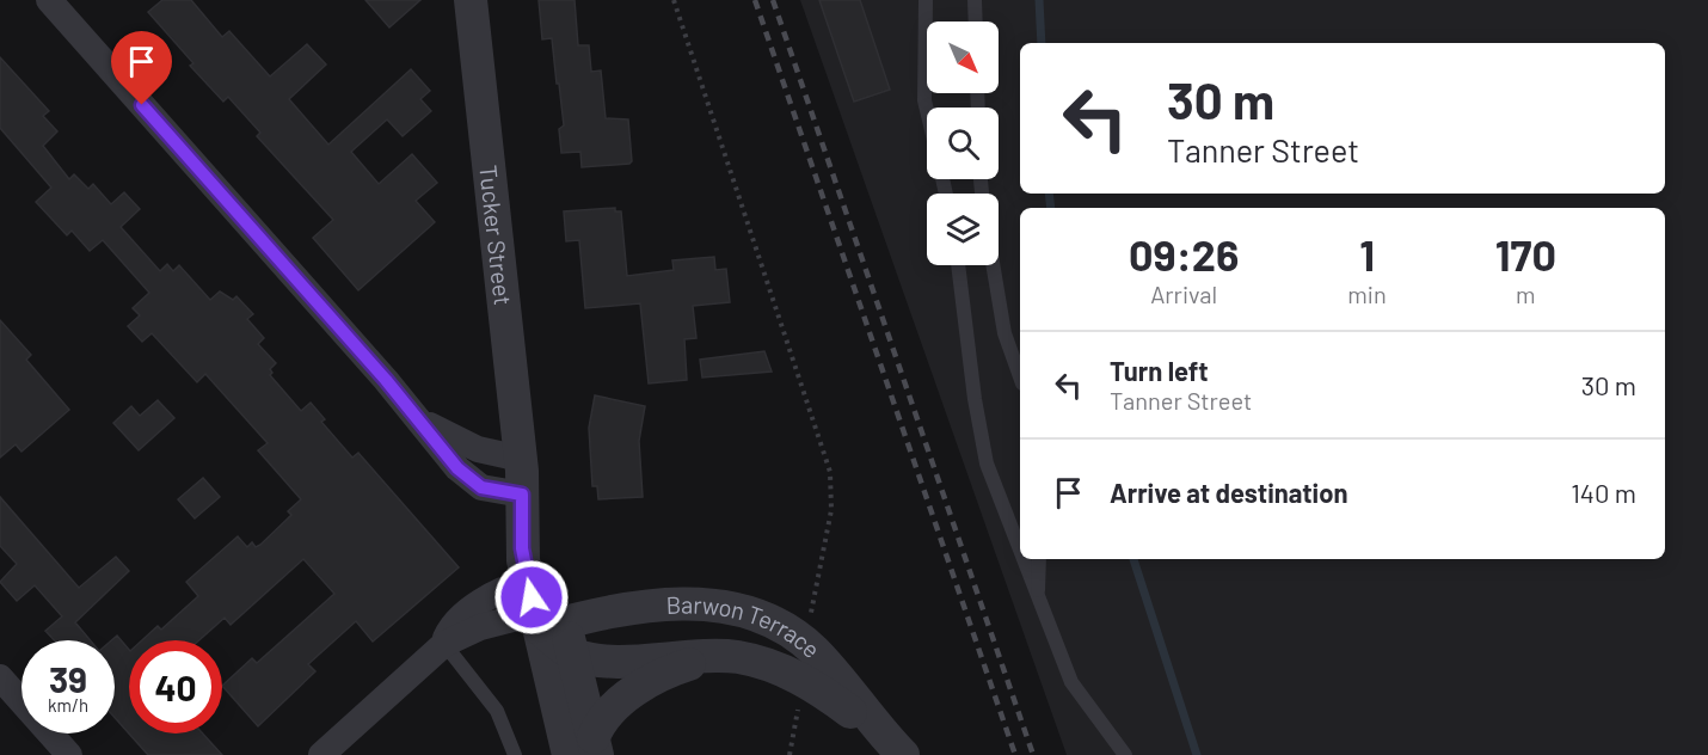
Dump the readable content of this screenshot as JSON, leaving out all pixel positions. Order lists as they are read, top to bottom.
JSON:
{
  "streets": {
    "street": ["Tucker Street", "Barwon Terrace"]
  },
  "crossings": [
    ["Tucker Street", "Barwon Terrace"]
  ],
  "north": "bottom right",
  "page": {
    "turn": ["30 m", "Tanner Street"],
    "eta": [
      "09:26",
      "Arrival",
      "1",
      "min",
      "170",
      "m"
    ],
    "list": [
      {
        "name": "Turn left",
        "note": "Tanner Street",
        "value": "30 m"
      },
      {
        "name": "Arrive at destination",
        "value": "140 m"
      }
    ],
    "speed": "39 km/h",
    "limit": "40"
  }
}
